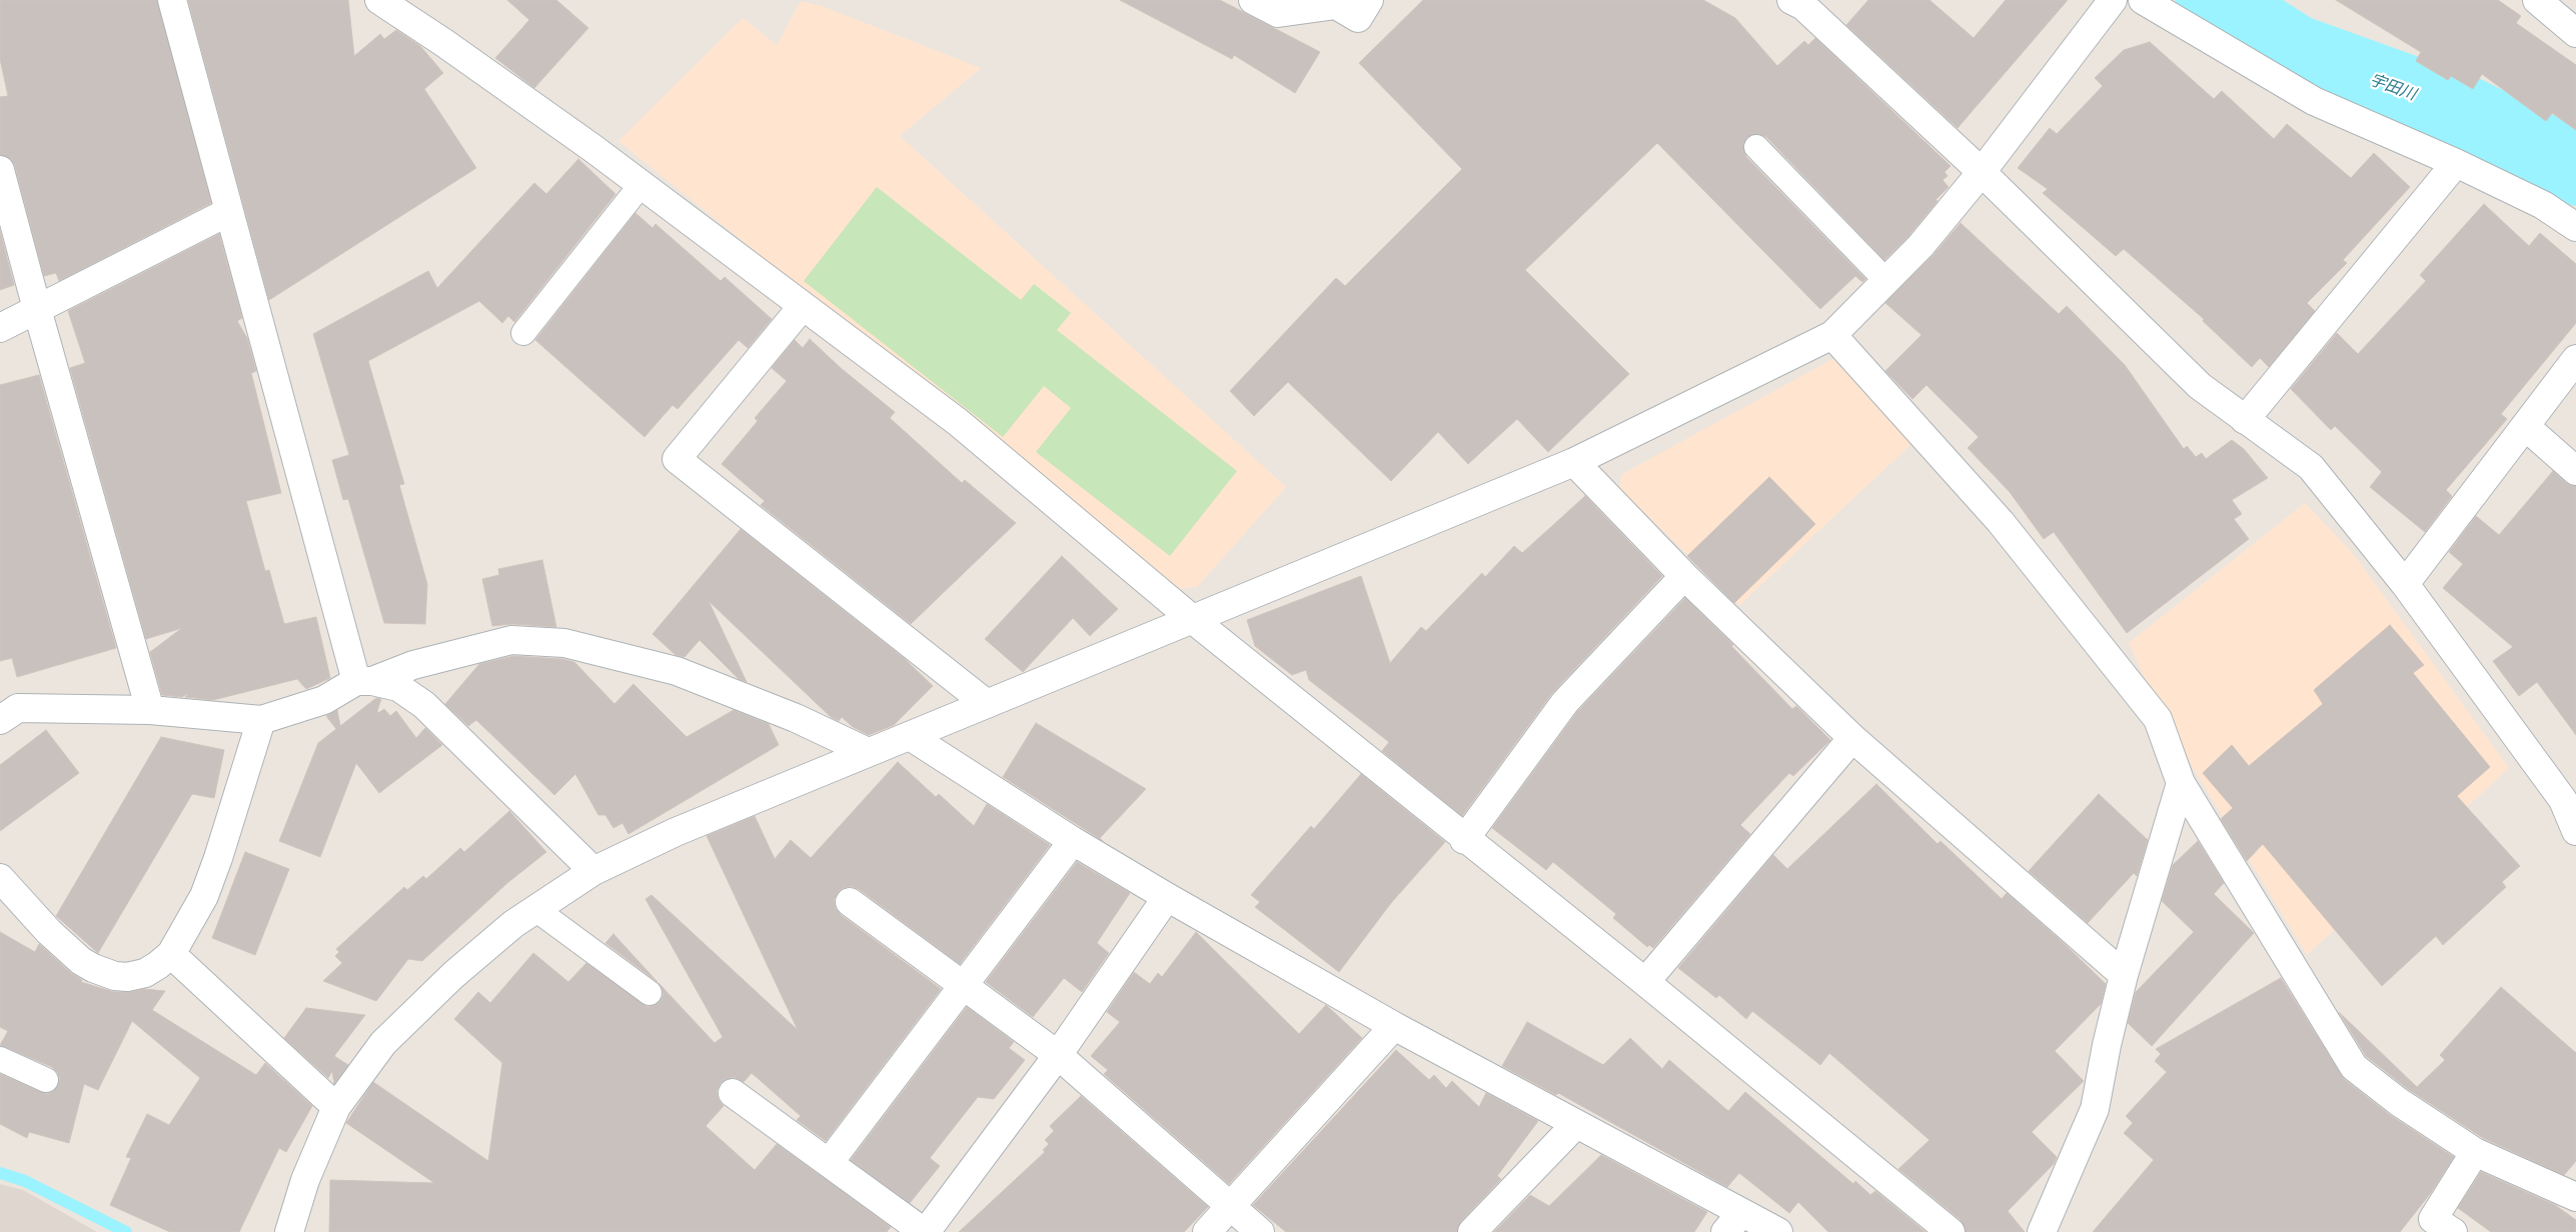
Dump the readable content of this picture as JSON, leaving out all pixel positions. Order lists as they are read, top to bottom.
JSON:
{
  "water": ["宇田川"]
}
